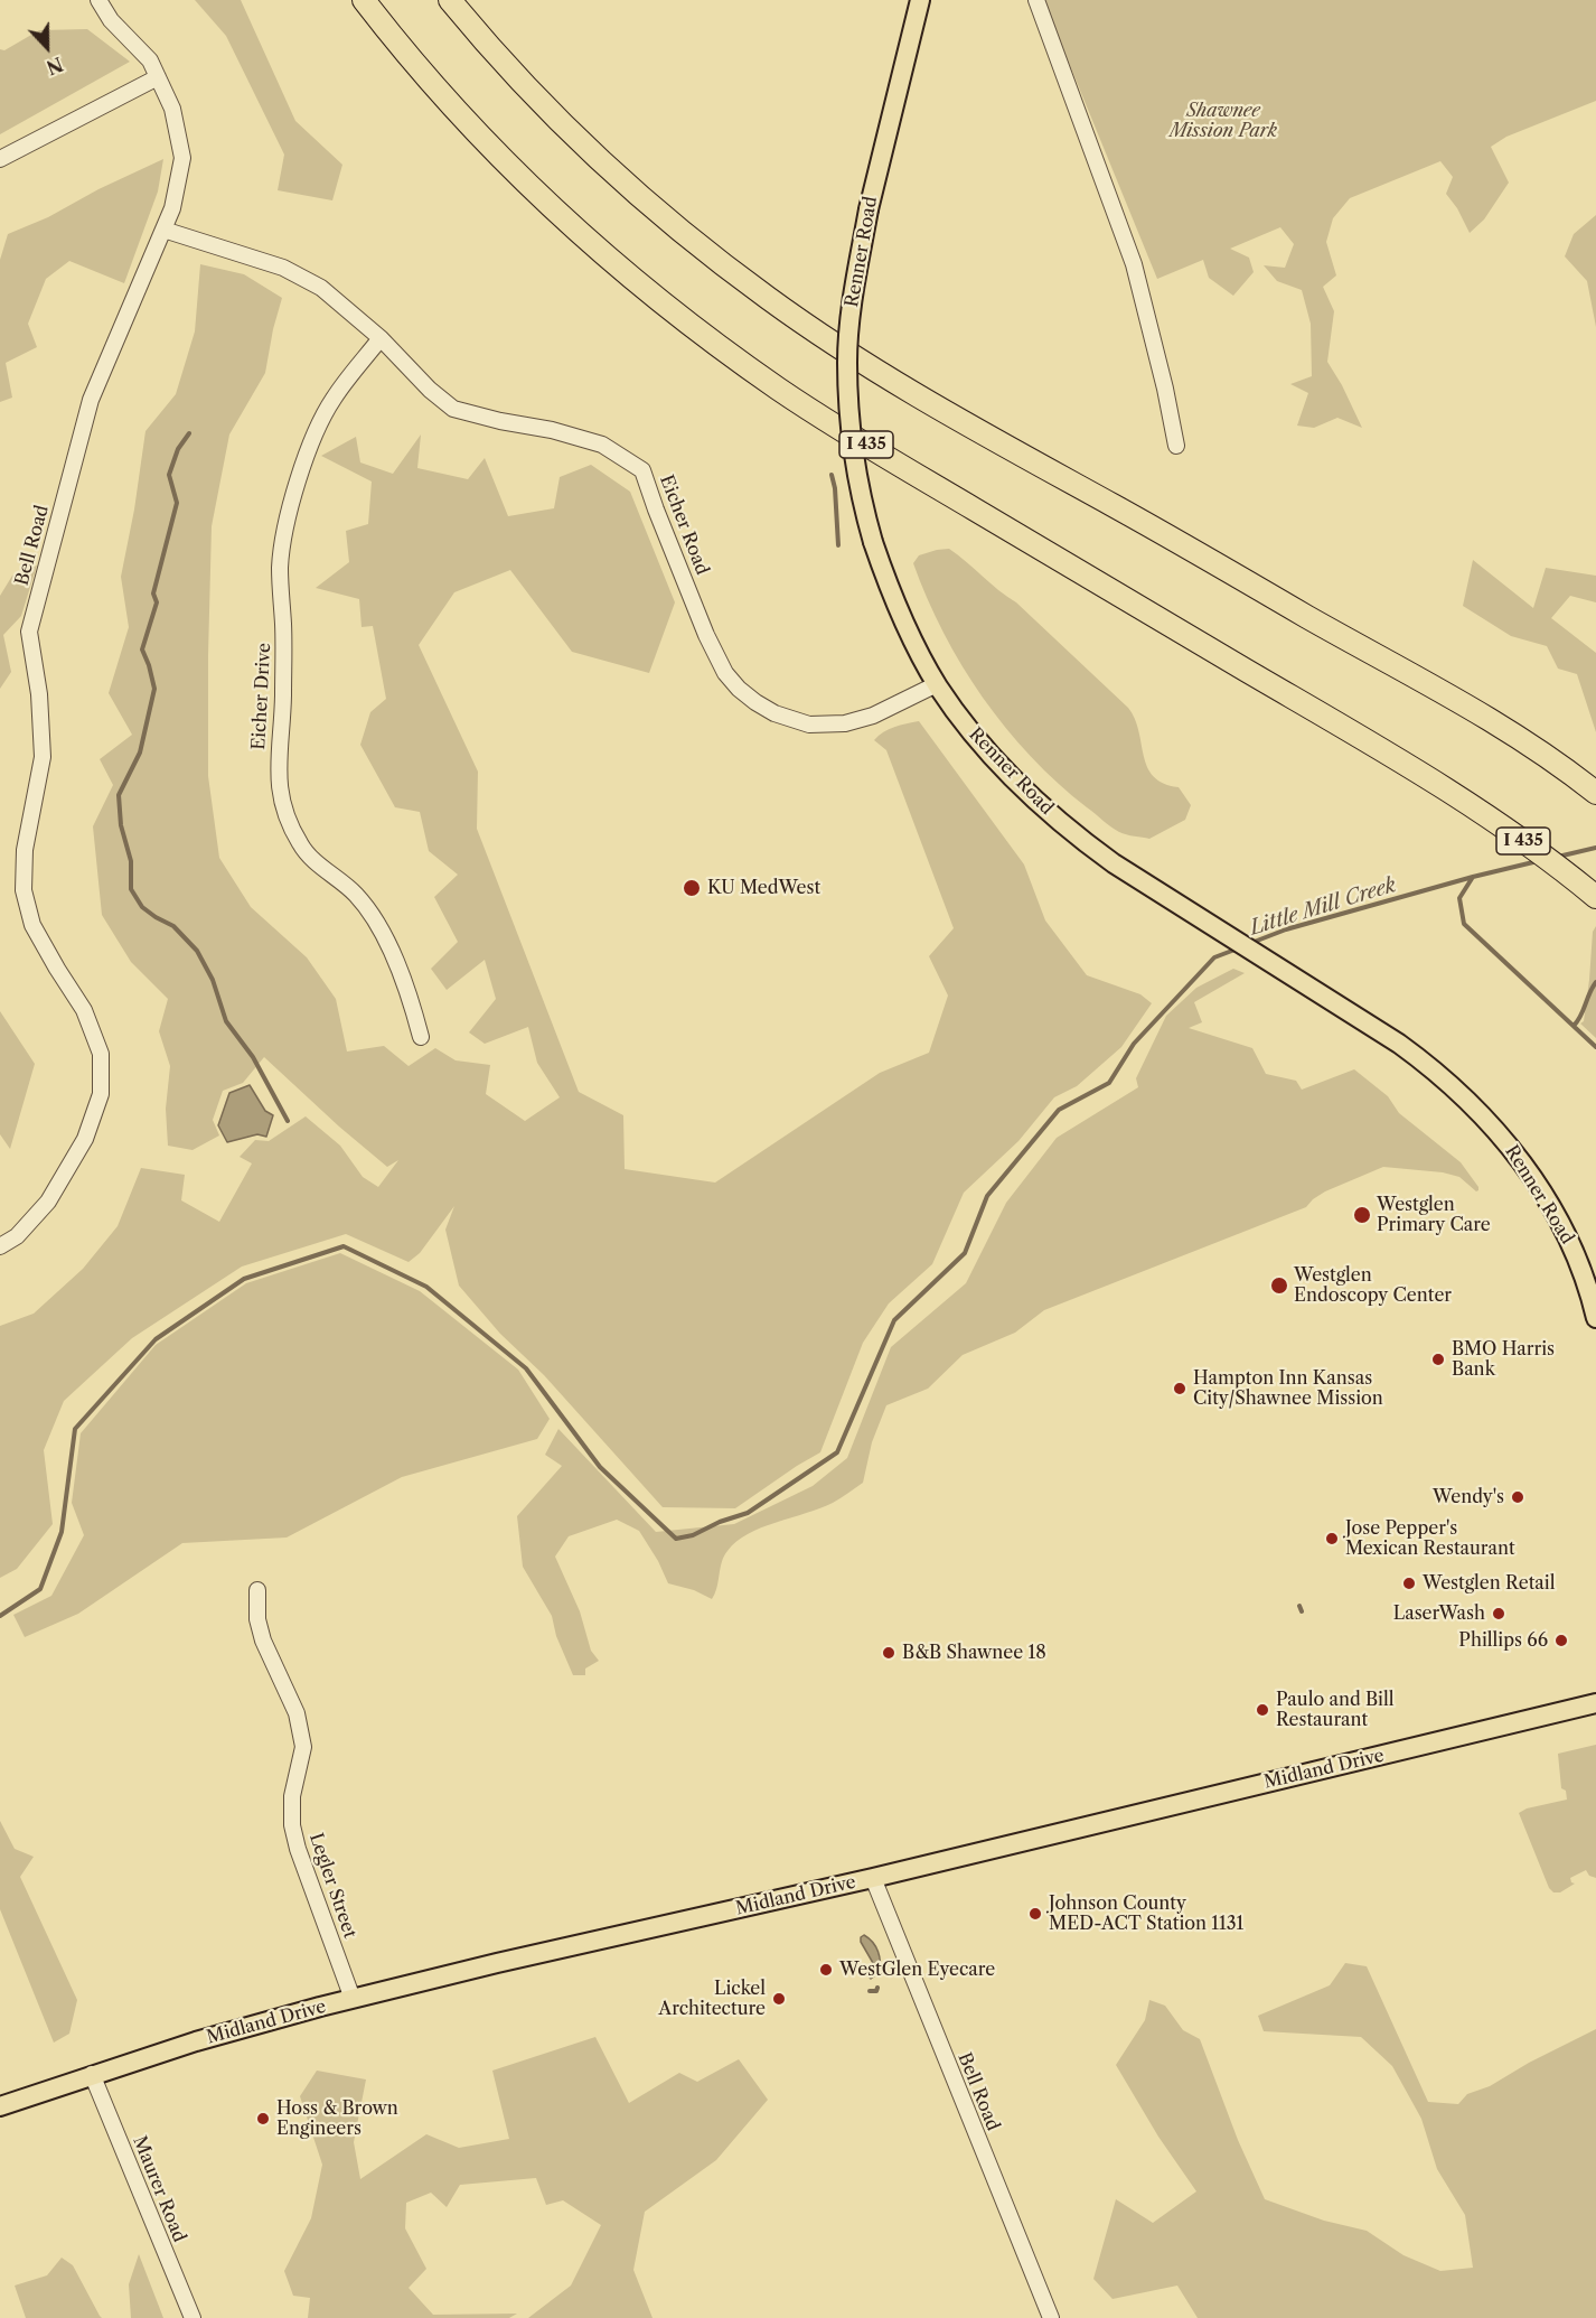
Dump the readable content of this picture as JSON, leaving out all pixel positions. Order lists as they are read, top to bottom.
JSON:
{
  "streets": {
    "highway": ["I 435"],
    "main road": ["Renner Road", "Midland Drive"],
    "street": [
      "Eicher Road",
      "Bell Road",
      "Eicher Drive",
      "Legler Street",
      "Maurer Road"
    ]
  },
  "crossings": [
    ["Renner Road", "Eicher Road"],
    ["Eicher Road", "Bell Road"],
    ["Eicher Road", "Eicher Drive"],
    ["Bell Road", "Midland Drive"],
    ["Midland Drive", "Legler Street"],
    ["Midland Drive", "Maurer Road"]
  ],
  "water": ["Little Mill Creek"],
  "parks": ["Shawnee Mission Park"],
  "places": [
    "KU MedWest",
    "Westglen Primary Care",
    "Westglen Endoscopy Center",
    "BMO Harris Bank",
    "Hampton Inn Kansas City/Shawnee Mission",
    "Wendy's",
    "Jose Pepper's Mexican Restaurant",
    "Westglen Retail",
    "LaserWash",
    "Phillips 66",
    "B&B Shawnee 18",
    "Paulo and Bill Restaurant",
    "Johnson County MED-ACT Station 1131",
    "WestGlen Eyecare",
    "Lickel Architecture",
    "Hoss & Brown Engineers"
  ],
  "north": "bottom"
}
